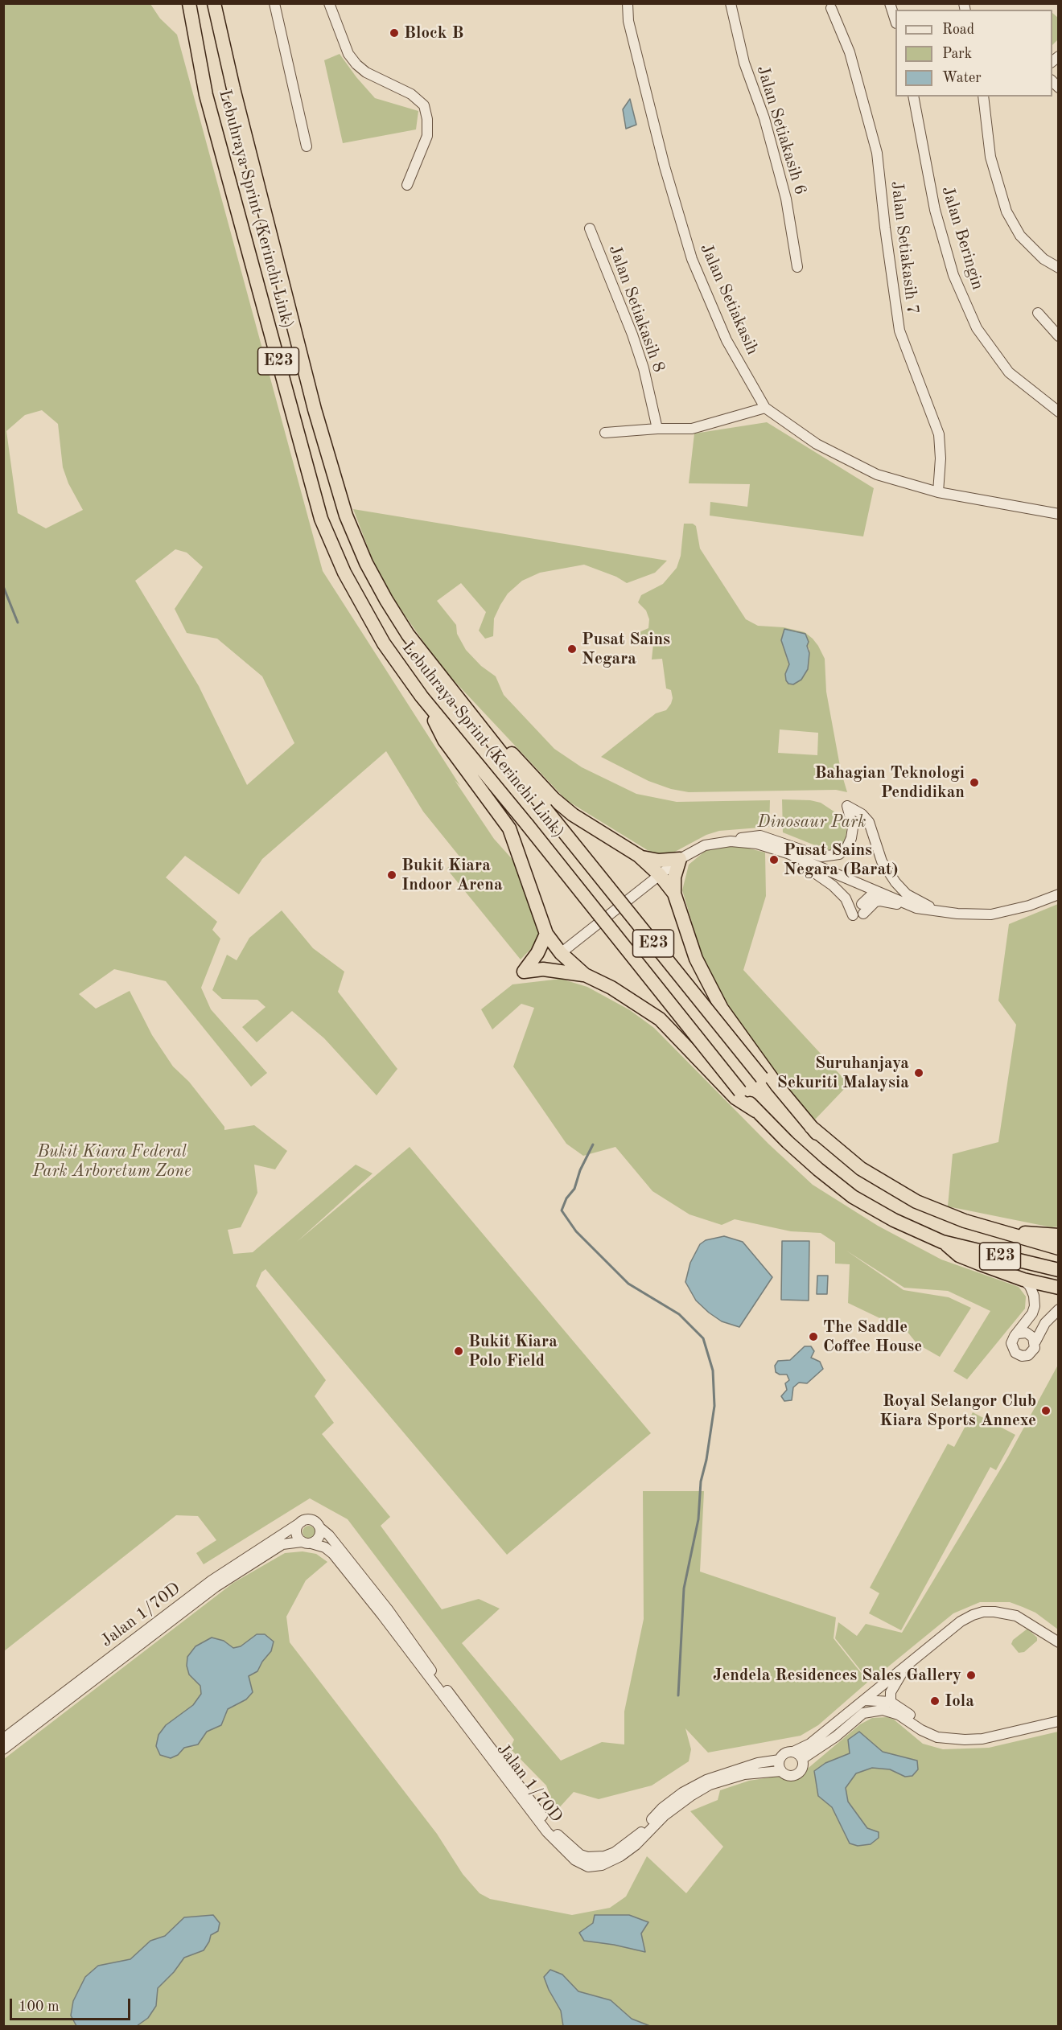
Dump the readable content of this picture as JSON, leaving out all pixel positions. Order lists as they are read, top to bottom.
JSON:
{
  "streets": {
    "highway": ["Lebuhraya Sprint (Kerinchi Link)", "E23"],
    "street": [
      "Jalan Setiakasih 6",
      "Jalan Beringin",
      "Jalan Setiakasih 7",
      "Jalan Setiakasih",
      "Jalan Setiakasih 8",
      "Jalan 1/70D"
    ]
  },
  "crossings": [
    ["Jalan Setiakasih 7", "Jalan Setiakasih"]
  ],
  "parks": ["Dinosaur Park", "Bukit Kiara Federal Park Arboretum Zone"],
  "places": [
    "Block B",
    "Pusat Sains Negara",
    "Bahagian Teknologi Pendidikan",
    "Pusat Sains Negara (Barat)",
    "Bukit Kiara Indoor Arena",
    "Suruhanjaya Sekuriti Malaysia",
    "The Saddle Coffee House",
    "Bukit Kiara Polo Field",
    "Royal Selangor Club Kiara Sports Annexe",
    "Jendela Residences Sales Gallery",
    "Iola"
  ],
  "legend": ["Road", "Park", "Water"],
  "scale_bar": "100 m"
}
